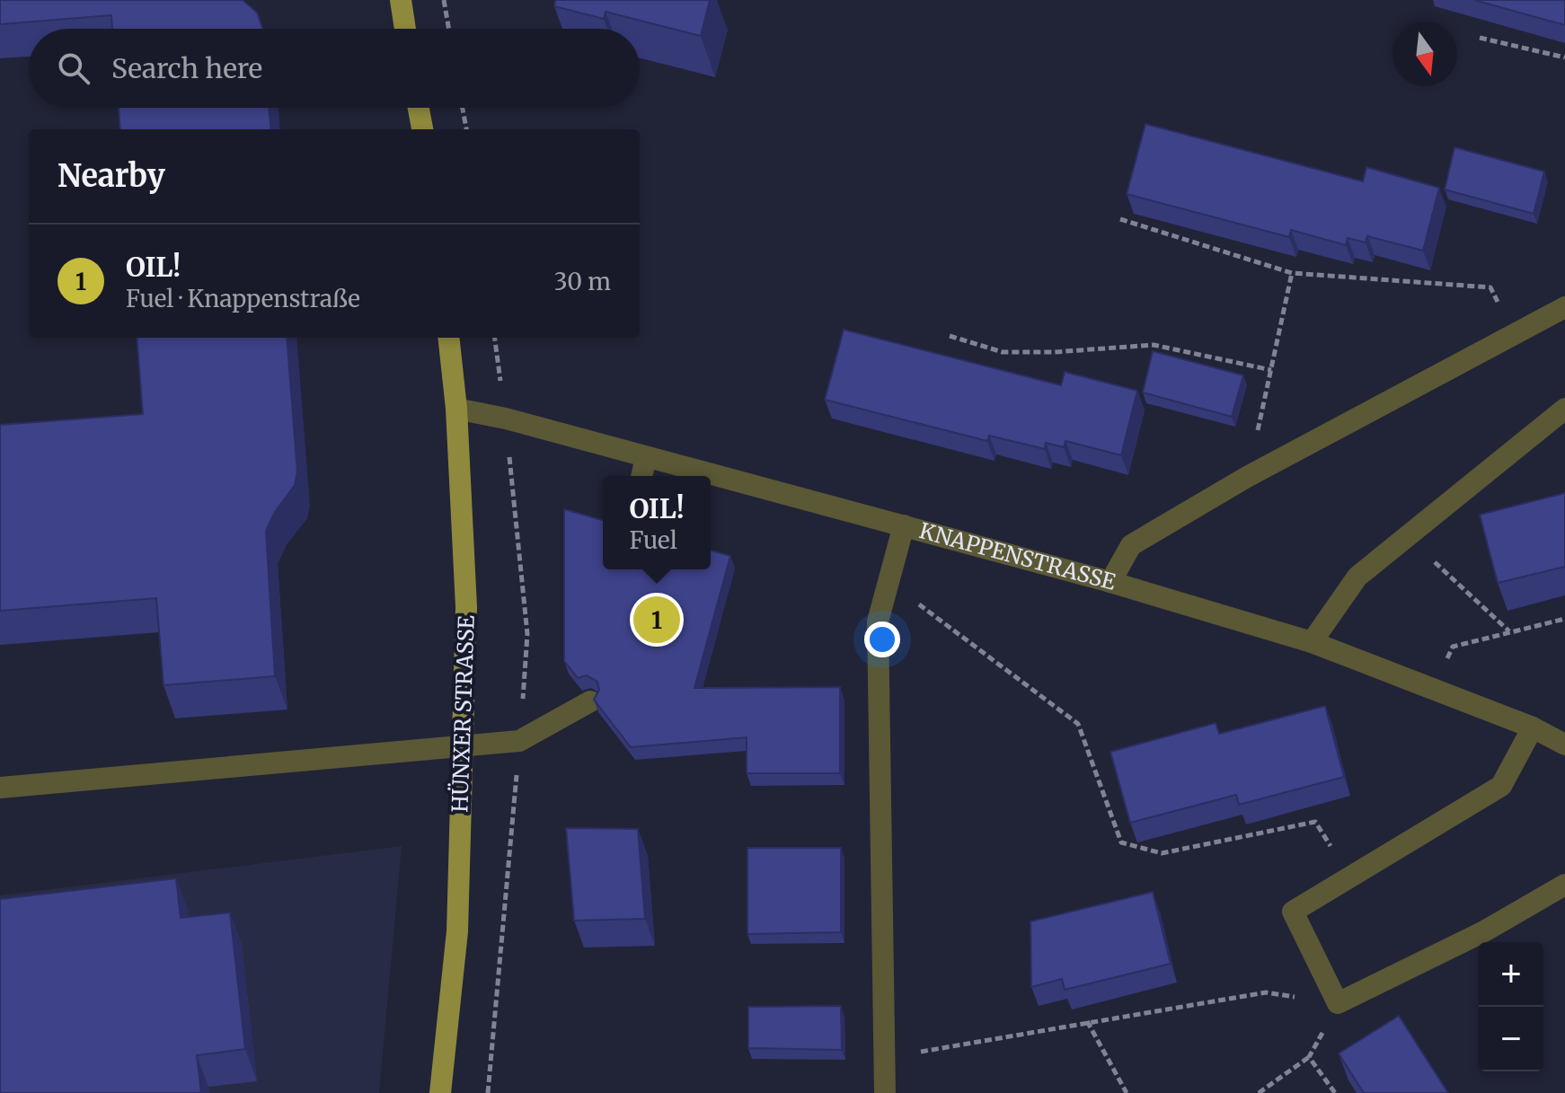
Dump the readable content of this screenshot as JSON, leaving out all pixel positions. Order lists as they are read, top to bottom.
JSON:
{
  "streets": {
    "main road": ["HÜNXER STRASSE"],
    "street": ["KNAPPENSTRASSE"]
  },
  "crossings": [
    ["KNAPPENSTRASSE", "HÜNXER STRASSE"]
  ],
  "north": "bottom",
  "page": {
    "search": "Search here",
    "heading": "Nearby",
    "list": [
      {
        "mark": "1",
        "name": "OIL!",
        "note": "Fuel · Knappenstraße",
        "value": "30 m"
      }
    ],
    "popup": ["OIL!", "Fuel"],
    "pins": "1",
    "map_buttons": ["+", "−"]
  }
}
